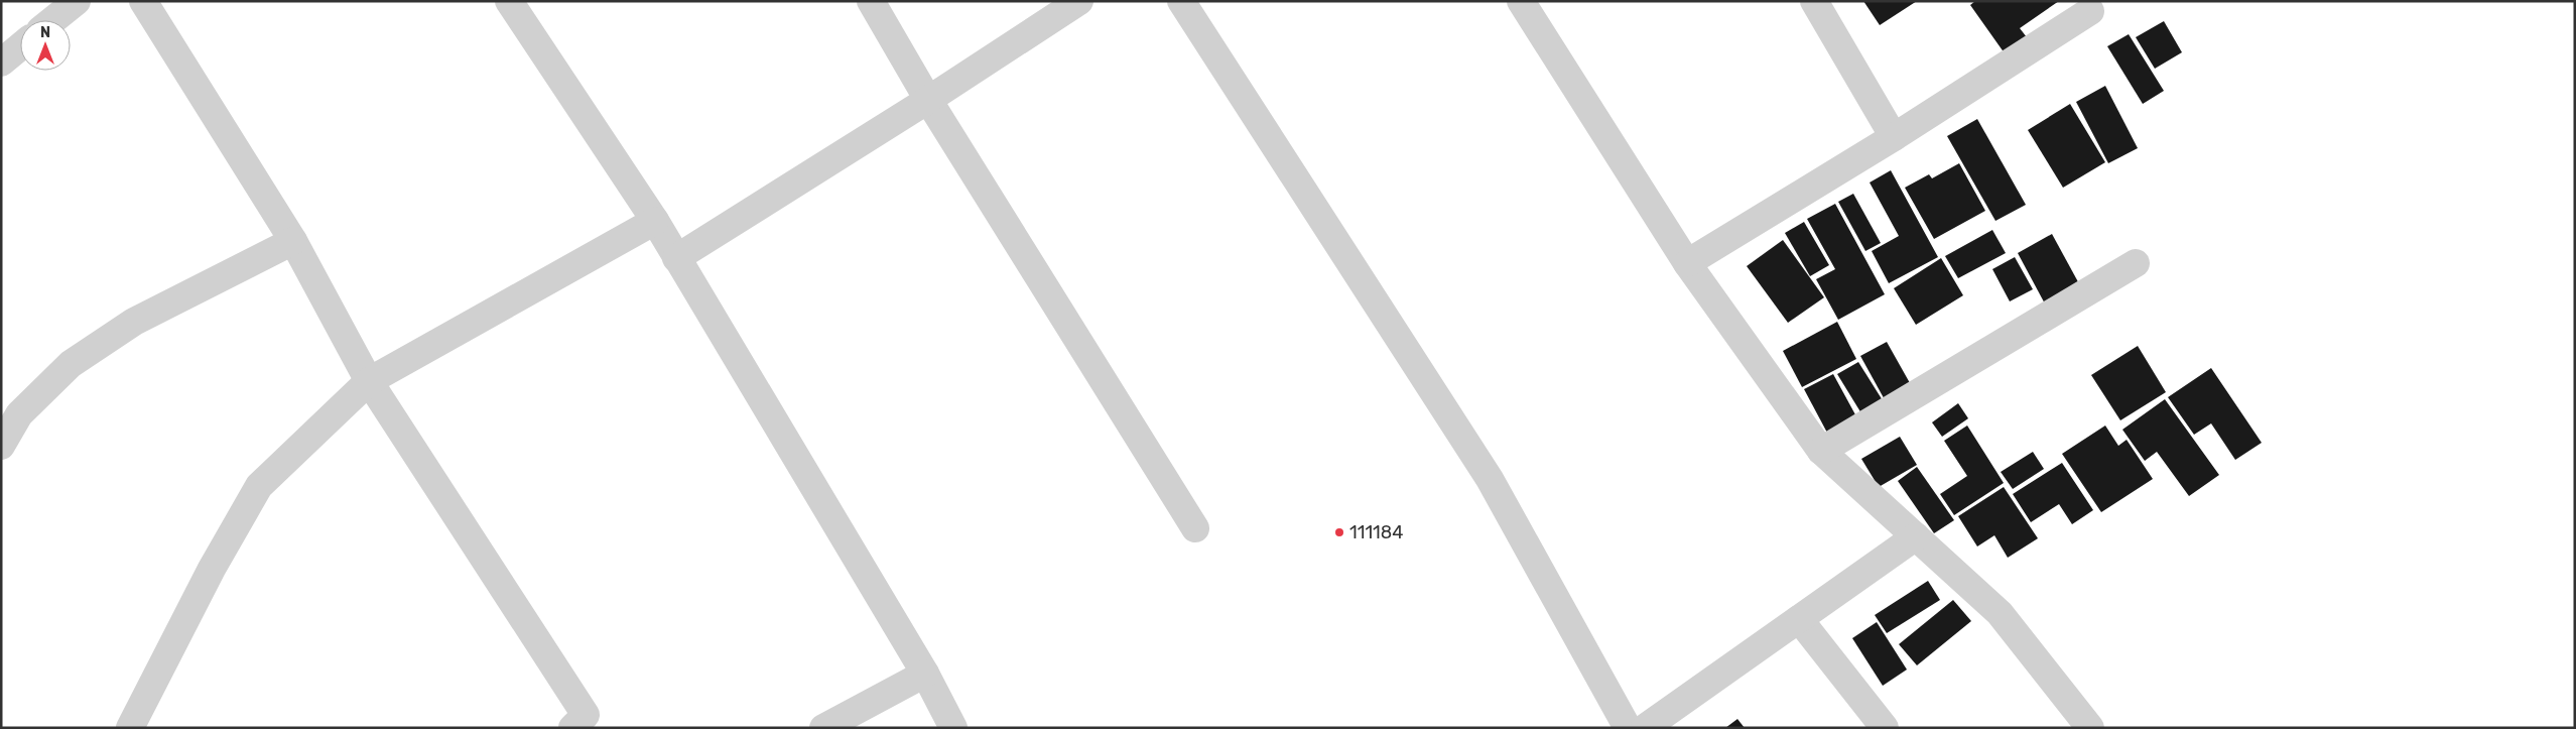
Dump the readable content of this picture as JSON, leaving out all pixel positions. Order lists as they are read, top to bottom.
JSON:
{
  "places": ["111184"],
  "north": "top"
}
